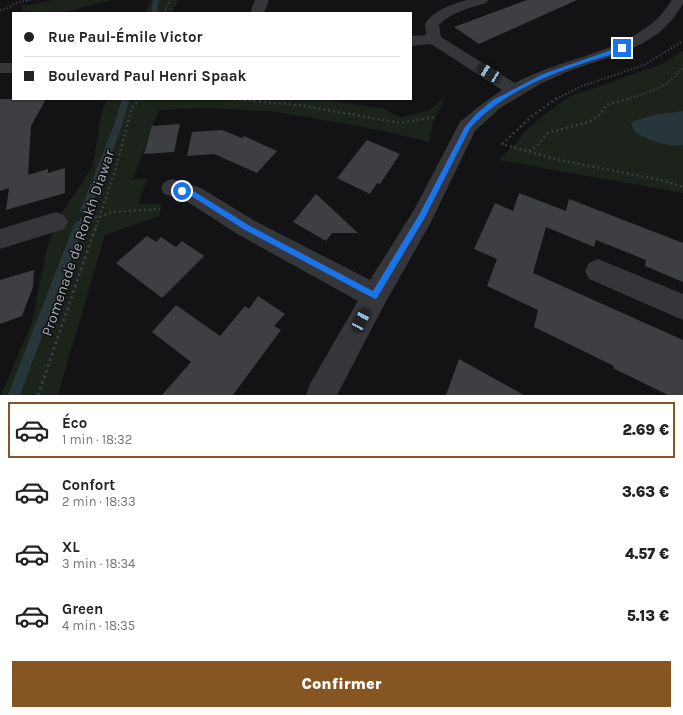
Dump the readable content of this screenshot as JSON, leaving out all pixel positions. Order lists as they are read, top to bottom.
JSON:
{
  "streets": {
    "path": ["Promenade de Ronkh Diawar"]
  },
  "page": {
    "banner": ["Rue Paul-Émile Victor", "Boulevard Paul Henri Spaak"],
    "list": [
      {
        "name": "Éco",
        "note": "1 min · 18:32",
        "value": "2.69 €"
      },
      {
        "name": "Confort",
        "note": "2 min · 18:33",
        "value": "3.63 €"
      },
      {
        "name": "XL",
        "note": "3 min · 18:34",
        "value": "4.57 €"
      },
      {
        "name": "Green",
        "note": "4 min · 18:35",
        "value": "5.13 €"
      }
    ],
    "buttons": "Confirmer"
  }
}
